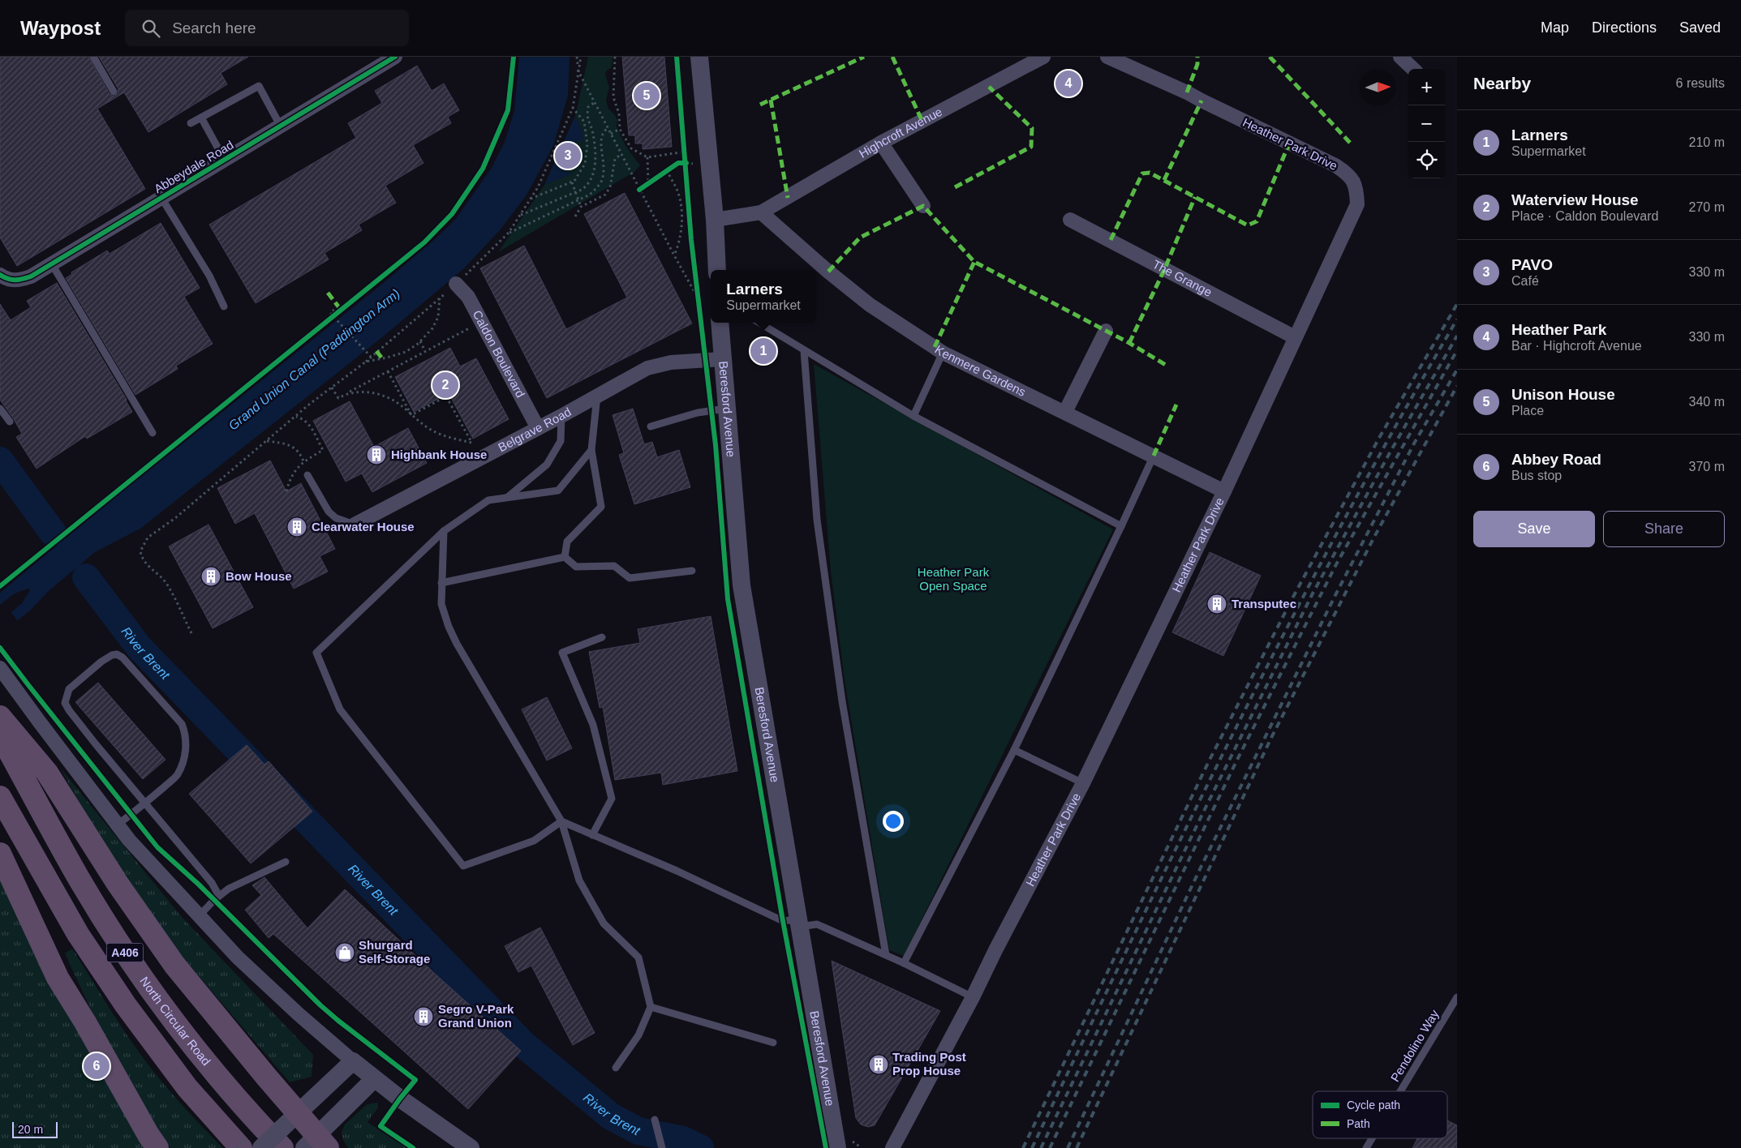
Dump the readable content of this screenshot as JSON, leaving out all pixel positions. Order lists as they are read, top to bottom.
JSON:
{
  "streets": {
    "highway": ["A406", "North Circular Road"],
    "street": [
      "Highcroft Avenue",
      "Heather Park Drive",
      "Abbeydale Road",
      "The Grange",
      "Caldon Boulevard",
      "Kenmere Gardens",
      "Beresford Avenue",
      "Belgrave Road"
    ],
    "lane": ["Pendolino Way"]
  },
  "crossings": [
    ["Highcroft Avenue", "Kenmere Gardens"],
    ["Heather Park Drive", "The Grange"],
    ["Heather Park Drive", "Kenmere Gardens"],
    ["Caldon Boulevard", "Belgrave Road"],
    ["Beresford Avenue", "Belgrave Road"]
  ],
  "water": ["Grand Union Canal (Paddington Arm)", "River Brent"],
  "parks": ["Heather Park Open Space"],
  "places": {
    "building": [
      "Highbank House",
      "Clearwater House",
      "Bow House",
      "Transputec",
      "Segro V-Park Grand Union",
      "Trading Post Prop House"
    ],
    "shop": ["Shurgard Self-Storage"]
  },
  "legend": ["Cycle path", "Path"],
  "scale_bar": "20 m",
  "north": "right",
  "page": {
    "header": "Waypost",
    "search": "Search here",
    "nav": ["Map", "Directions", "Saved"],
    "heading": ["Nearby", "6 results"],
    "map_buttons": ["+", "−"],
    "pins": [
      "4",
      "5",
      "3",
      "1",
      "2",
      "6"
    ],
    "list": [
      {
        "mark": "1",
        "name": "Larners",
        "note": "Supermarket",
        "value": "210 m"
      },
      {
        "mark": "2",
        "name": "Waterview House",
        "note": "Place · Caldon Boulevard",
        "value": "270 m"
      },
      {
        "mark": "3",
        "name": "PAVO",
        "note": "Café",
        "value": "330 m"
      },
      {
        "mark": "4",
        "name": "Heather Park",
        "note": "Bar · Highcroft Avenue",
        "value": "330 m"
      },
      {
        "mark": "5",
        "name": "Unison House",
        "note": "Place",
        "value": "340 m"
      },
      {
        "mark": "6",
        "name": "Abbey Road",
        "note": "Bus stop",
        "value": "370 m"
      }
    ],
    "popup": ["Larners", "Supermarket"],
    "buttons": ["Save", "Share"],
    "scale": "20 m"
  }
}
